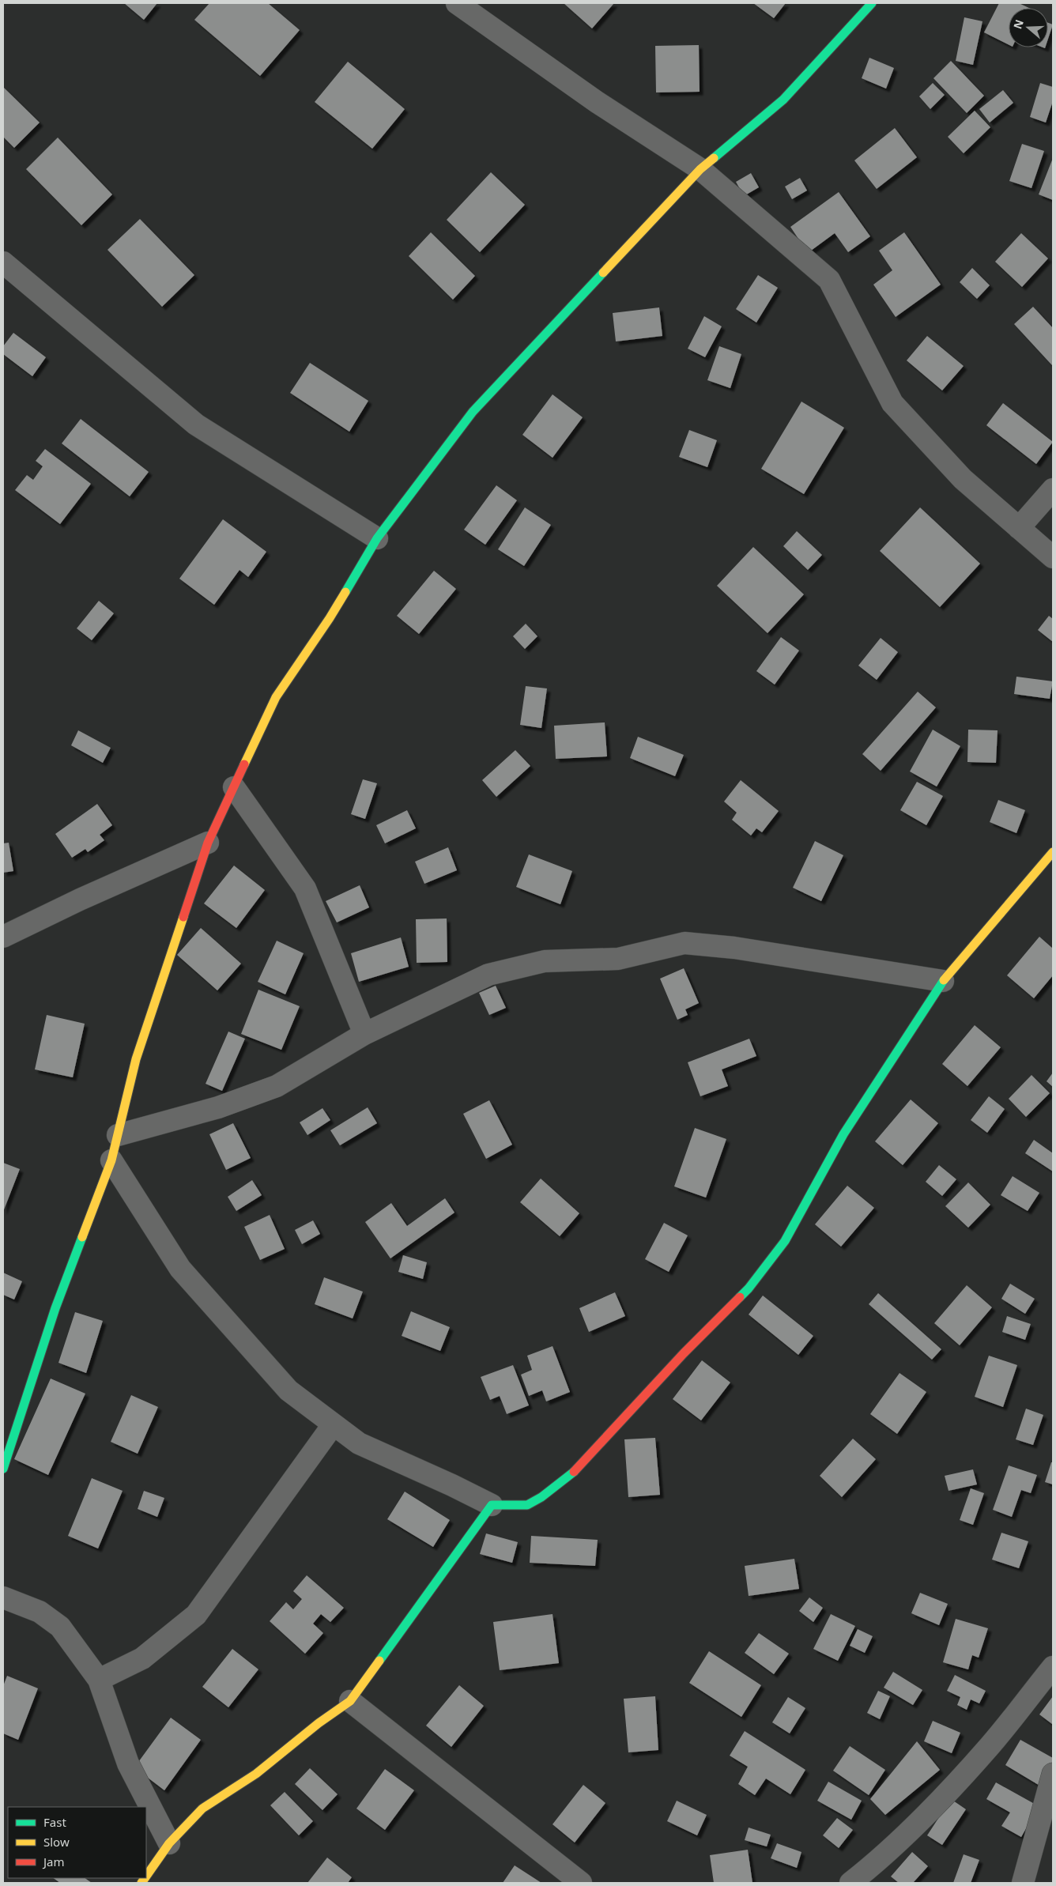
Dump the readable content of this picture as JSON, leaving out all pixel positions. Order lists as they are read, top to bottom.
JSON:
{
  "legend": ["Fast", "Slow", "Jam"],
  "north": "left"
}
